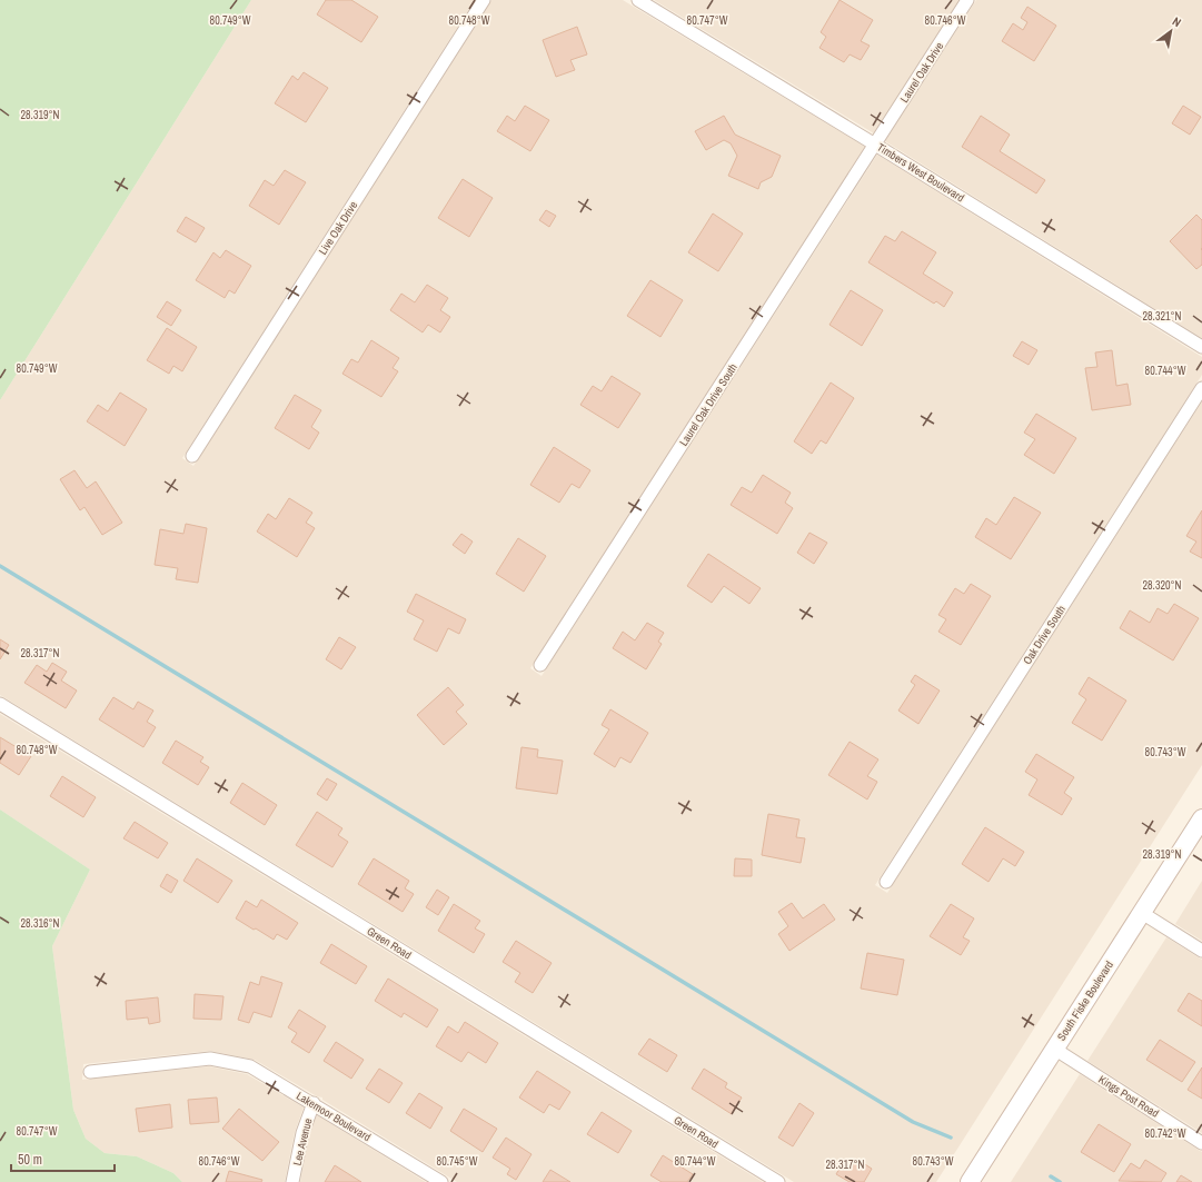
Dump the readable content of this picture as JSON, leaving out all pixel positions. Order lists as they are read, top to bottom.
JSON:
{
  "streets": {
    "main road": ["South Fiske Boulevard"],
    "street": [
      "Laurel Oak Drive",
      "Timbers West Boulevard",
      "Live Oak Drive",
      "Laurel Oak Drive South",
      "Oak Drive South",
      "Green Road",
      "Kings Post Road",
      "Lakemoor Boulevard",
      "Lee Avenue"
    ]
  },
  "crossings": [
    ["Laurel Oak Drive", "Timbers West Boulevard"],
    ["Laurel Oak Drive", "Laurel Oak Drive South"],
    ["Timbers West Boulevard", "Laurel Oak Drive South"],
    ["South Fiske Boulevard", "Kings Post Road"],
    ["Lakemoor Boulevard", "Lee Avenue"]
  ],
  "scale_bar": "50 m",
  "north": "top right",
  "coordinates": [
    "80.749°W",
    "80.748°W",
    "80.747°W",
    "80.746°W",
    "28.319°N",
    "28.321°N",
    "80.744°W",
    "28.320°N",
    "28.317°N",
    "80.743°W",
    "28.316°N",
    "80.742°W",
    "80.745°W"
  ]
}
